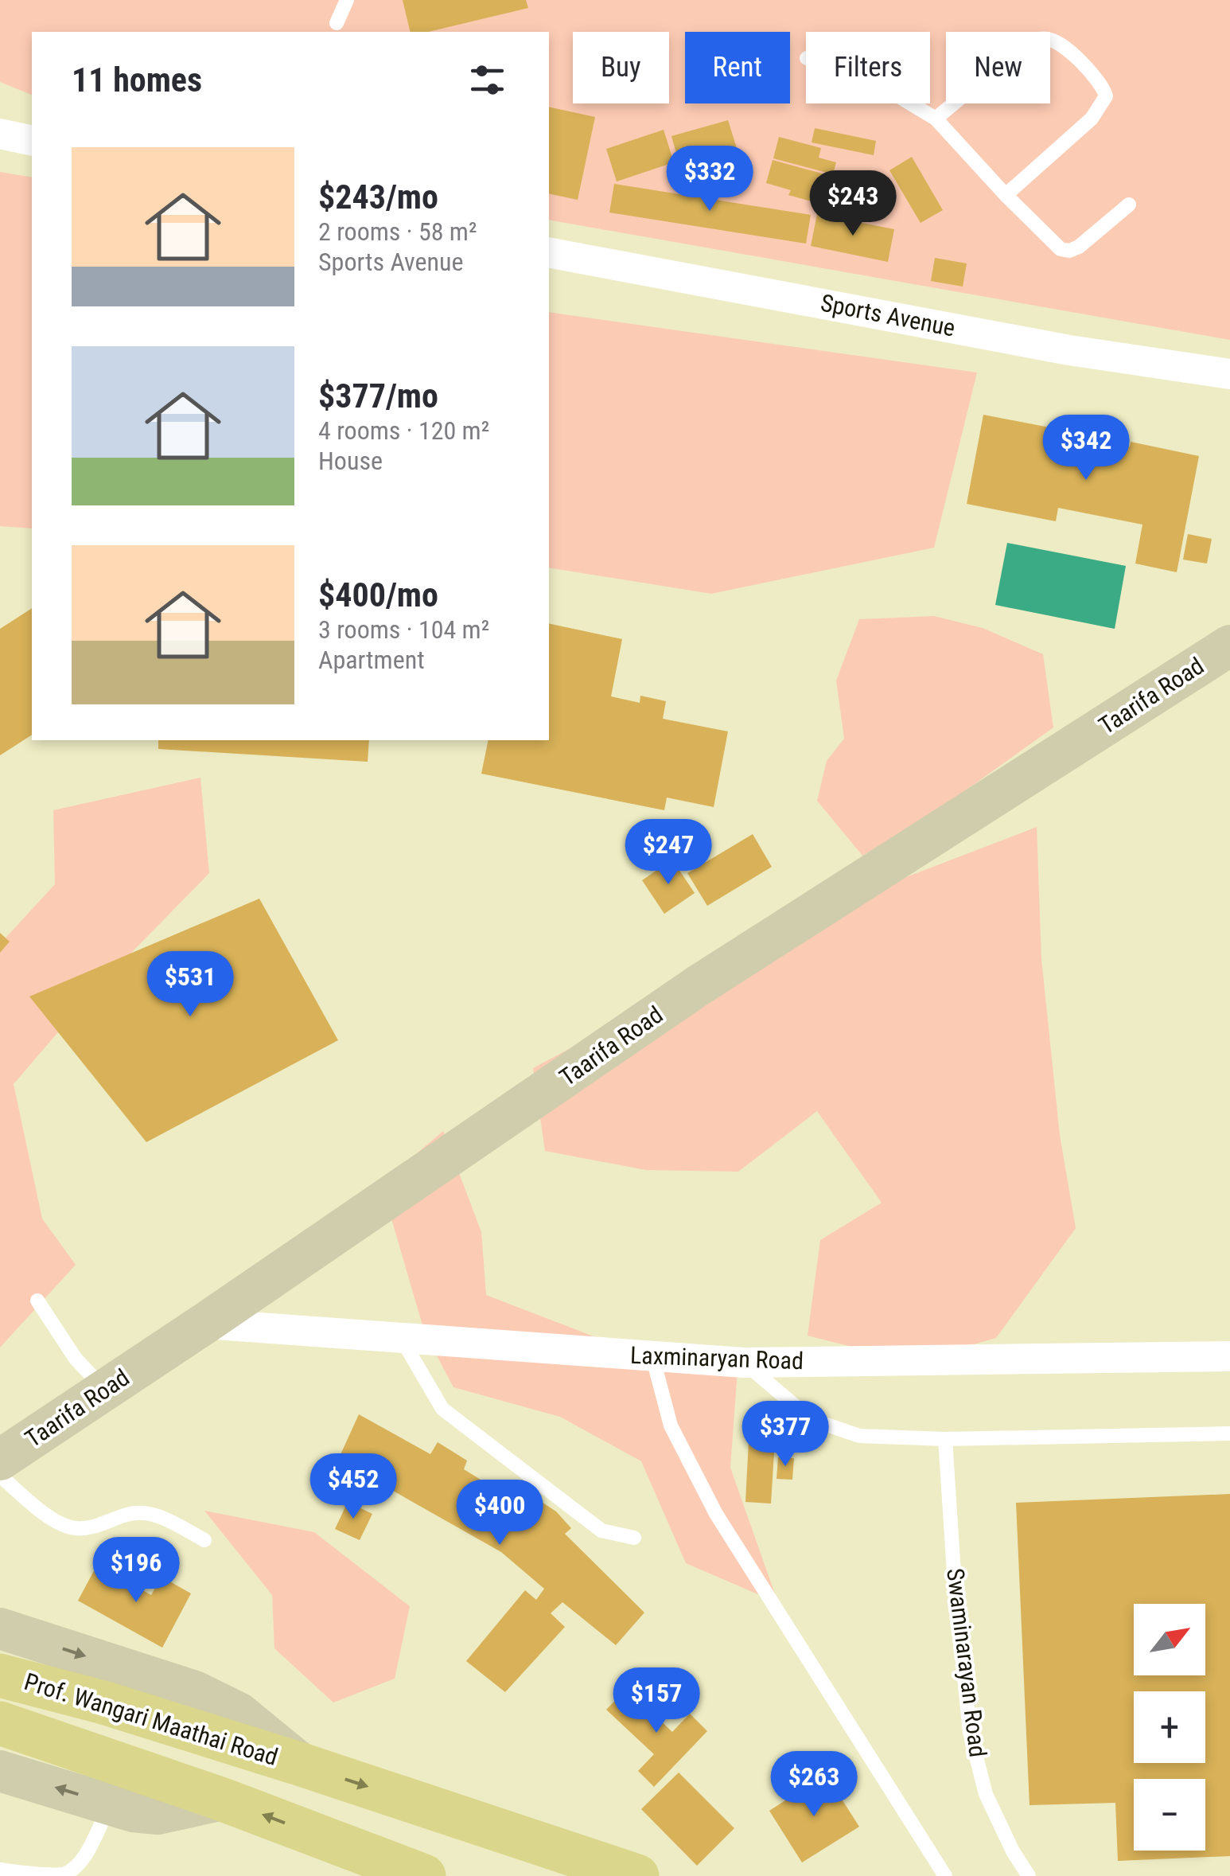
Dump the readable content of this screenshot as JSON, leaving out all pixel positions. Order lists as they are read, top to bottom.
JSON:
{
  "streets": {
    "main road": ["Prof. Wangari Maathai Road"],
    "street": ["Sports Avenue", "Taarifa Road", "Laxminaryan Road"],
    "lane": ["Swaminarayan Road"]
  },
  "crossings": [
    ["Taarifa Road", "Laxminaryan Road"]
  ],
  "north": "top right",
  "page": {
    "chip": [
      "Buy",
      "Rent",
      "Filters",
      "New"
    ],
    "heading": "11 homes",
    "list": [
      {
        "name": "$243/mo",
        "note": "2 rooms · 58 m² · Sports Avenue"
      },
      {
        "name": "$377/mo",
        "note": "4 rooms · 120 m² · House"
      },
      {
        "name": "$400/mo",
        "note": "3 rooms · 104 m² · Apartment"
      }
    ],
    "price": [
      "$332",
      "$243",
      "$342",
      "$247",
      "$531",
      "$377",
      "$452",
      "$400",
      "$196",
      "$157",
      "$263"
    ],
    "map_buttons": ["+", "−"]
  }
}
